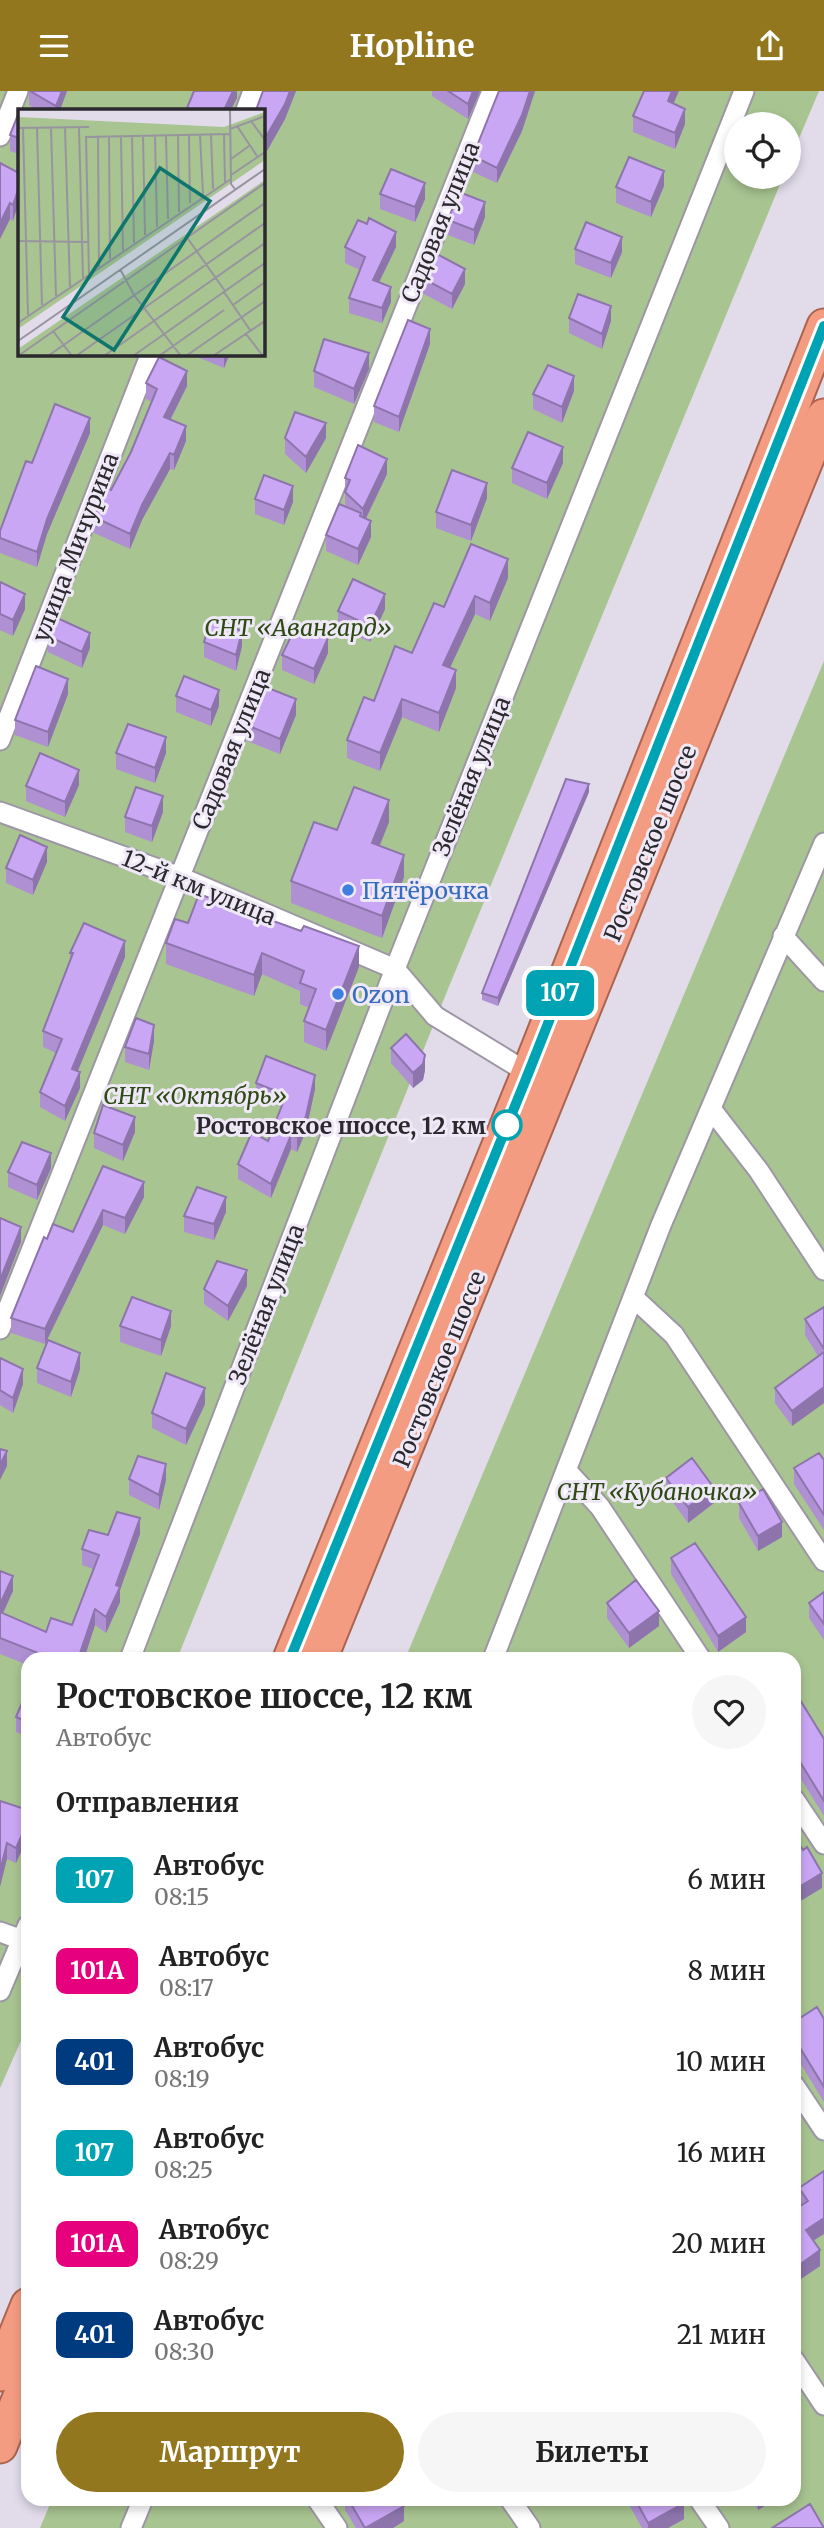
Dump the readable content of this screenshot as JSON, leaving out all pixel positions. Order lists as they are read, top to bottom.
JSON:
{
  "streets": {
    "highway": ["Ростовское шоссе"],
    "street": [
      "Садовая улица",
      "улица Мичурина",
      "Зелёная улица",
      "12-й км улица"
    ]
  },
  "crossings": [
    ["Садовая улица", "12-й км улица"],
    ["Зелёная улица", "12-й км улица"]
  ],
  "parks": ["СНТ «Авангард»", "СНТ «Октябрь»", "СНТ «Кубаночка»"],
  "places": ["Пятёрочка", "Ozon", "Ростовское шоссе, 12 км"],
  "lines": ["bus line 107"],
  "page": {
    "header": "Hopline",
    "on_map": "107",
    "heading": [
      ["Ростовское шоссе, 12 км", "Автобус"],
      "Отправления"
    ],
    "list": [
      {
        "mark": "107",
        "name": "Автобус",
        "note": "08:15",
        "value": "6 мин"
      },
      {
        "mark": "101А",
        "name": "Автобус",
        "note": "08:17",
        "value": "8 мин"
      },
      {
        "mark": "401",
        "name": "Автобус",
        "note": "08:19",
        "value": "10 мин"
      },
      {
        "mark": "107",
        "name": "Автобус",
        "note": "08:25",
        "value": "16 мин"
      },
      {
        "mark": "101А",
        "name": "Автобус",
        "note": "08:29",
        "value": "20 мин"
      },
      {
        "mark": "401",
        "name": "Автобус",
        "note": "08:30",
        "value": "21 мин"
      }
    ],
    "buttons": ["Маршрут", "Билеты"]
  }
}
